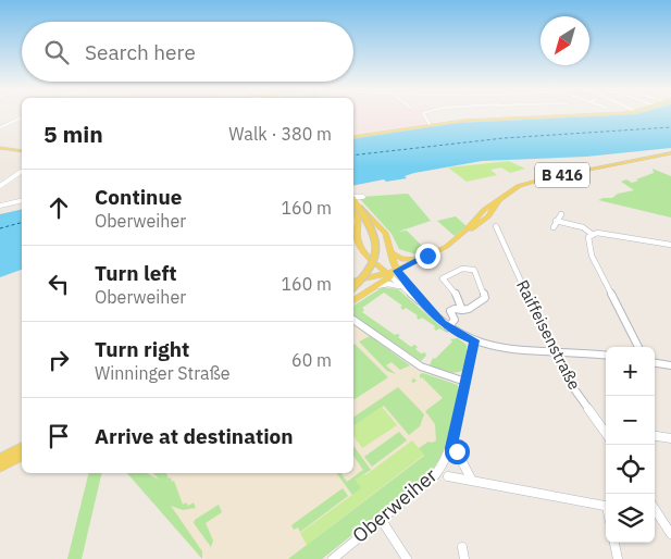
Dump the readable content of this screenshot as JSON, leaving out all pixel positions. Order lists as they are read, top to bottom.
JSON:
{
  "streets": {
    "main road": ["B 416"],
    "street": ["Raiffeisenstraße", "Oberweiher"]
  },
  "north": "bottom left",
  "page": {
    "search": "Search here",
    "heading": ["5 min", "Walk · 380 m"],
    "list": [
      ["Continue", "Oberweiher", "160 m"],
      ["Turn left", "Oberweiher", "160 m"],
      ["Turn right", "Winninger Straße", "60 m"],
      "Arrive at destination"
    ],
    "map_buttons": ["+", "−"]
  }
}
